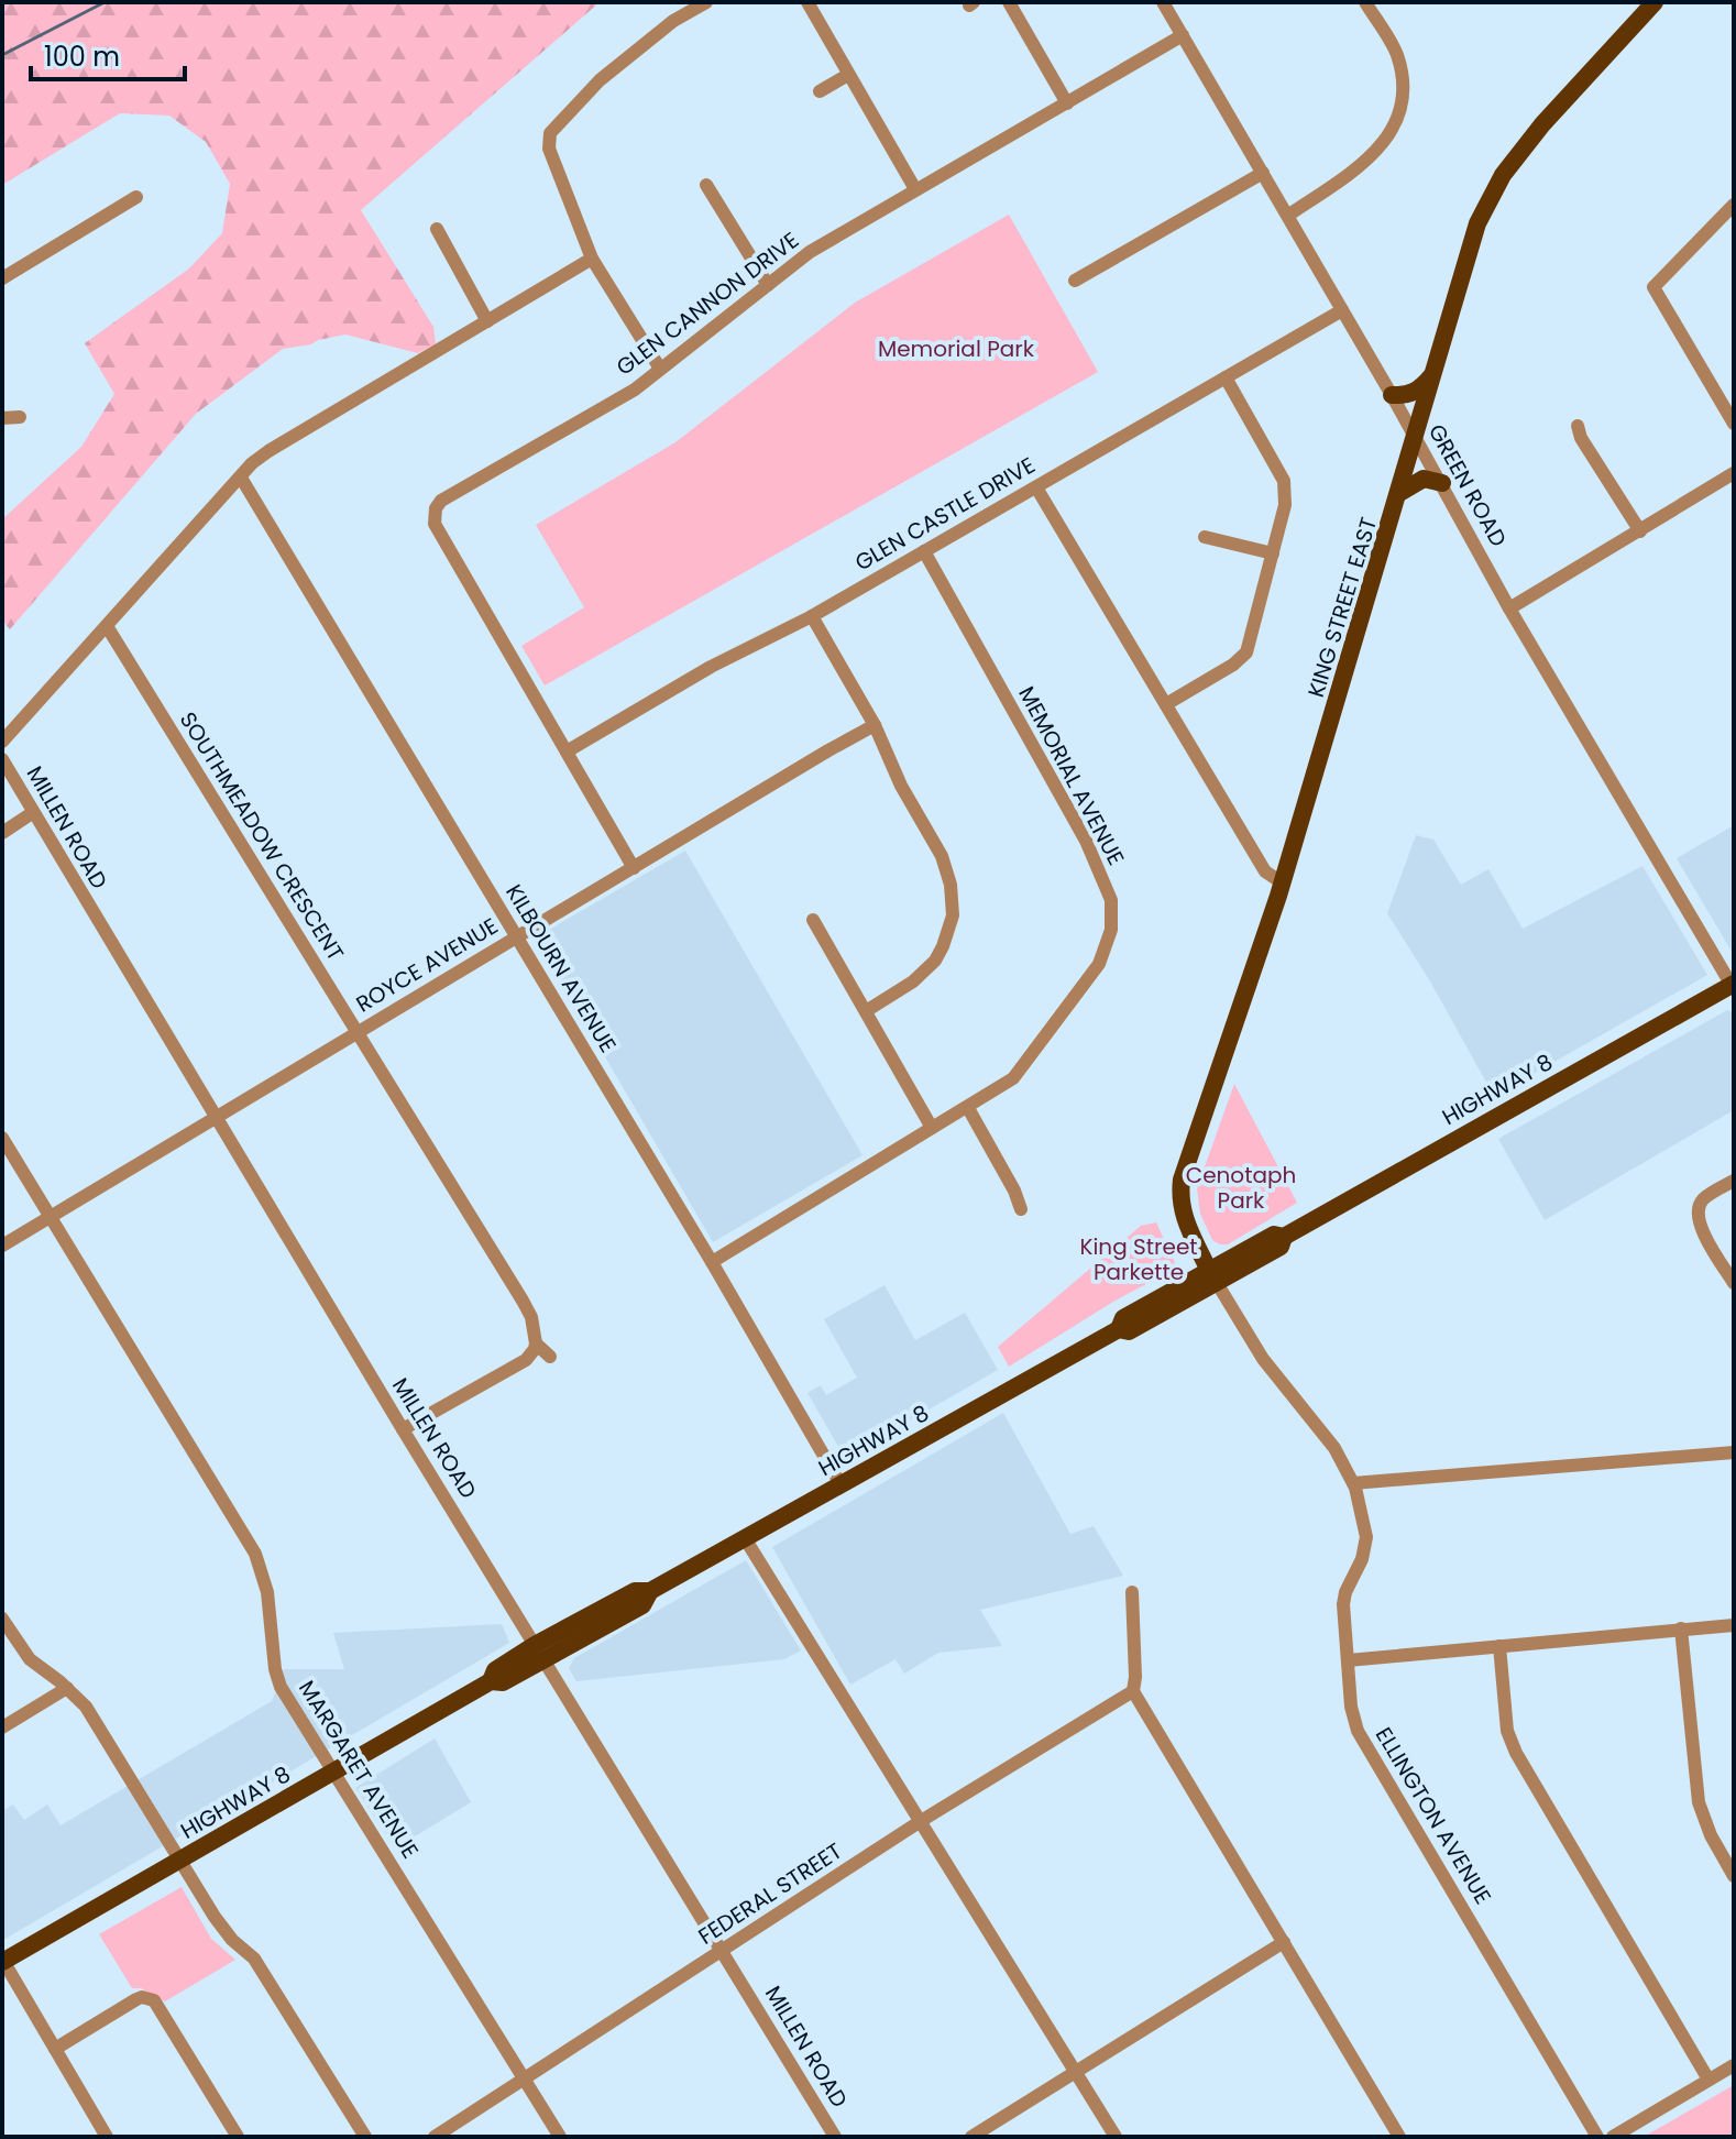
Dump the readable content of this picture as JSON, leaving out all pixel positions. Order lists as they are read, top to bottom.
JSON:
{
  "streets": {
    "main road": ["KING STREET EAST", "HIGHWAY 8"],
    "street": [
      "GLEN CANNON DRIVE",
      "GREEN ROAD",
      "GLEN CASTLE DRIVE",
      "MEMORIAL AVENUE",
      "MILLEN ROAD",
      "SOUTHMEADOW CRESCENT",
      "ROYCE AVENUE",
      "KILBOURN AVENUE",
      "MARGARET AVENUE",
      "ELLINGTON AVENUE",
      "FEDERAL STREET"
    ]
  },
  "crossings": [
    ["GLEN CANNON DRIVE", "GREEN ROAD"],
    ["GLEN CANNON DRIVE", "GLEN CASTLE DRIVE"],
    ["GLEN CANNON DRIVE", "ROYCE AVENUE"],
    ["GREEN ROAD", "GLEN CASTLE DRIVE"],
    ["GREEN ROAD", "KING STREET EAST"],
    ["GREEN ROAD", "HIGHWAY 8"],
    ["GLEN CASTLE DRIVE", "MEMORIAL AVENUE"],
    ["KING STREET EAST", "HIGHWAY 8"],
    ["KING STREET EAST", "ELLINGTON AVENUE"],
    ["MEMORIAL AVENUE", "KILBOURN AVENUE"],
    ["MILLEN ROAD", "ROYCE AVENUE"],
    ["MILLEN ROAD", "HIGHWAY 8"],
    ["MILLEN ROAD", "FEDERAL STREET"],
    ["SOUTHMEADOW CRESCENT", "ROYCE AVENUE"],
    ["ROYCE AVENUE", "KILBOURN AVENUE"],
    ["ROYCE AVENUE", "MARGARET AVENUE"],
    ["KILBOURN AVENUE", "HIGHWAY 8"],
    ["HIGHWAY 8", "MARGARET AVENUE"],
    ["HIGHWAY 8", "ELLINGTON AVENUE"],
    ["MARGARET AVENUE", "FEDERAL STREET"]
  ],
  "parks": ["Memorial Park", "Cenotaph Park", "King Street Parkette"],
  "scale_bar": "100 m"
}
